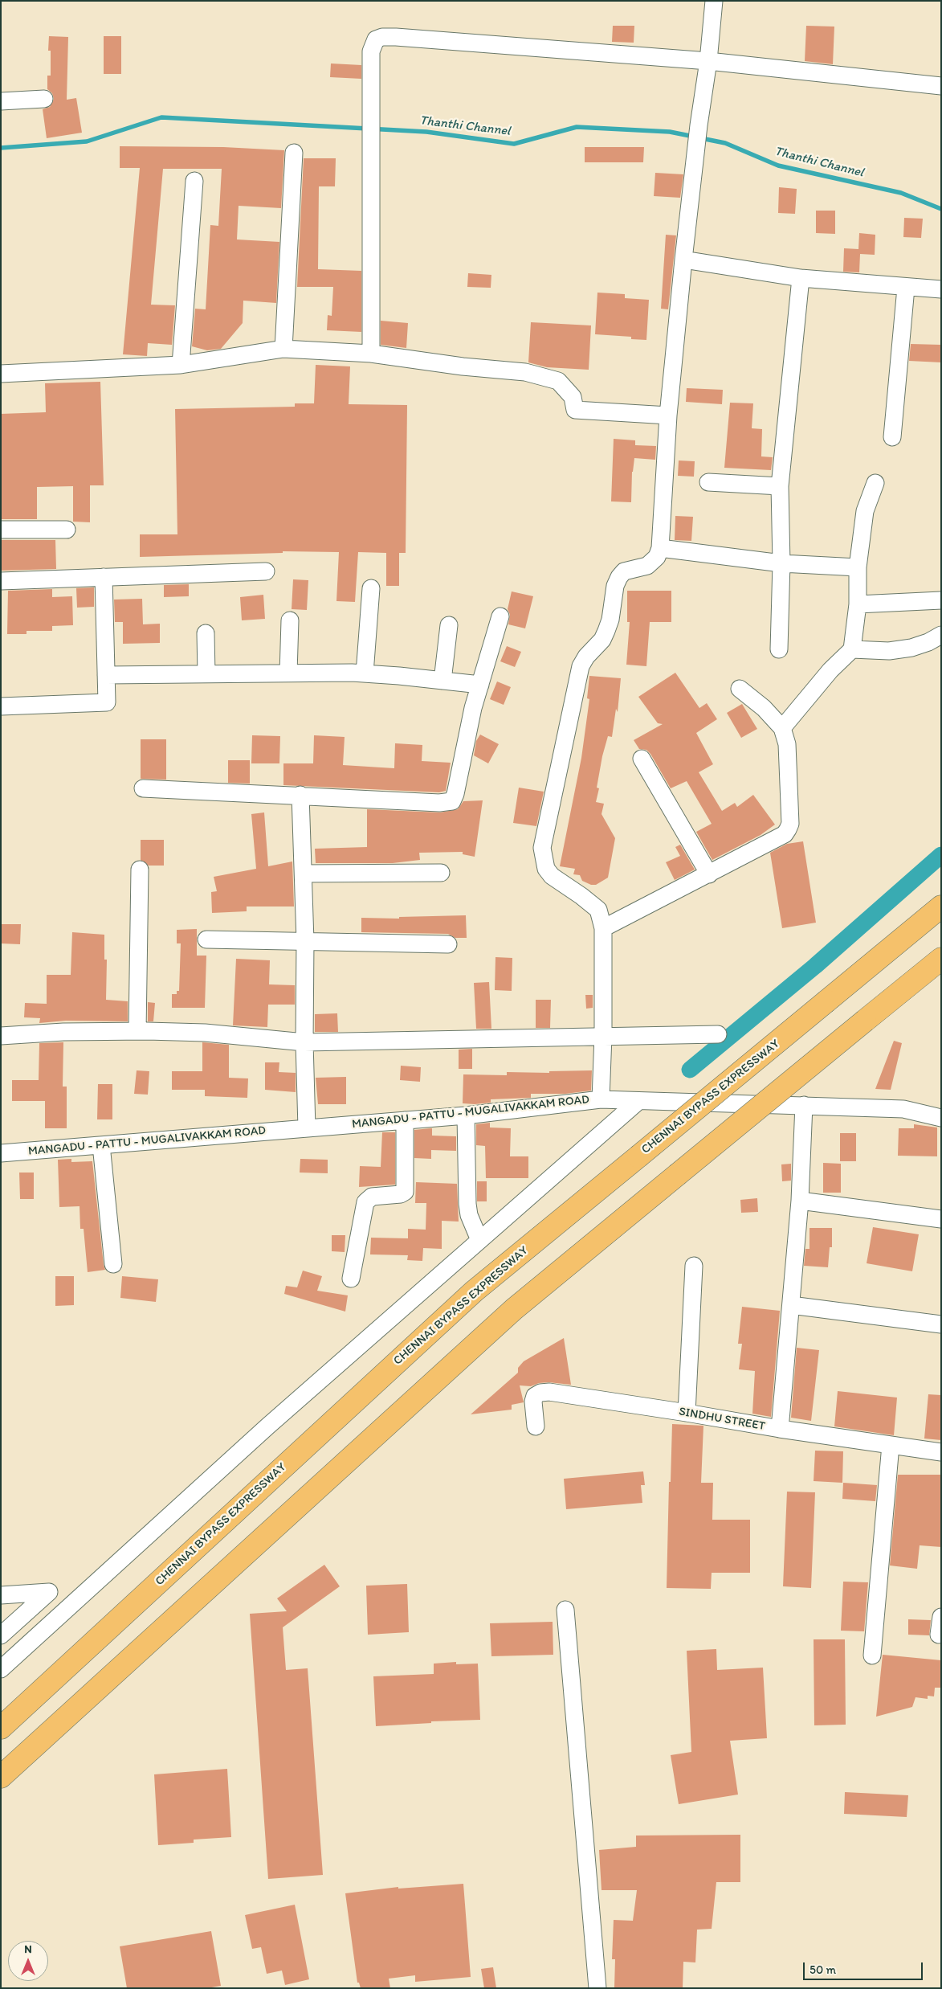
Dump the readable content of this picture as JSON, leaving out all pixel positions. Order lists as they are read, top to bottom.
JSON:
{
  "streets": {
    "highway": ["CHENNAI BYPASS EXPRESSWAY"],
    "street": ["MANGADU - PATTU - MUGALIVAKKAM ROAD", "SINDHU STREET"]
  },
  "water": ["Thanthi Channel"],
  "scale_bar": "50 m",
  "north": "top"
}
